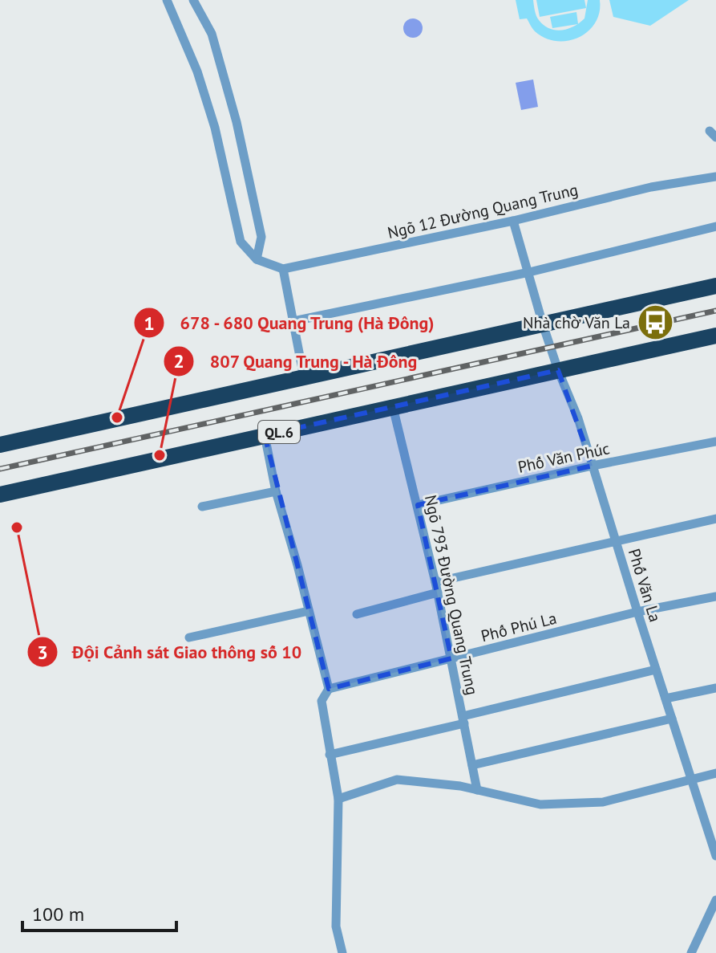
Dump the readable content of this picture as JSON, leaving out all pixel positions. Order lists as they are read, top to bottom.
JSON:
{
  "streets": {
    "highway": ["QL.6"],
    "street": [
      "Ngõ 12 Đường Quang Trung",
      "Phố Văn Phúc",
      "Phố Văn La",
      "Ngõ 793 Đường Quang Trung",
      "Phố Phú La"
    ]
  },
  "crossings": [
    ["Ngõ 12 Đường Quang Trung", "Phố Văn La"],
    ["QL.6", "Phố Văn La"],
    ["QL.6", "Ngõ 793 Đường Quang Trung"],
    ["Phố Văn Phúc", "Phố Văn La"],
    ["Phố Văn Phúc", "Ngõ 793 Đường Quang Trung"],
    ["Phố Văn La", "Phố Phú La"],
    ["Ngõ 793 Đường Quang Trung", "Phố Phú La"]
  ],
  "places": {
    "bus stop": ["Nhà chờ Văn La"],
    "other": ["678 - 680 Quang Trung (Hà Đông)", "807 Quang Trung - Hà Đông", "Đội Cảnh sát Giao thông số 10"]
  },
  "scale_bar": "100 m"
}
